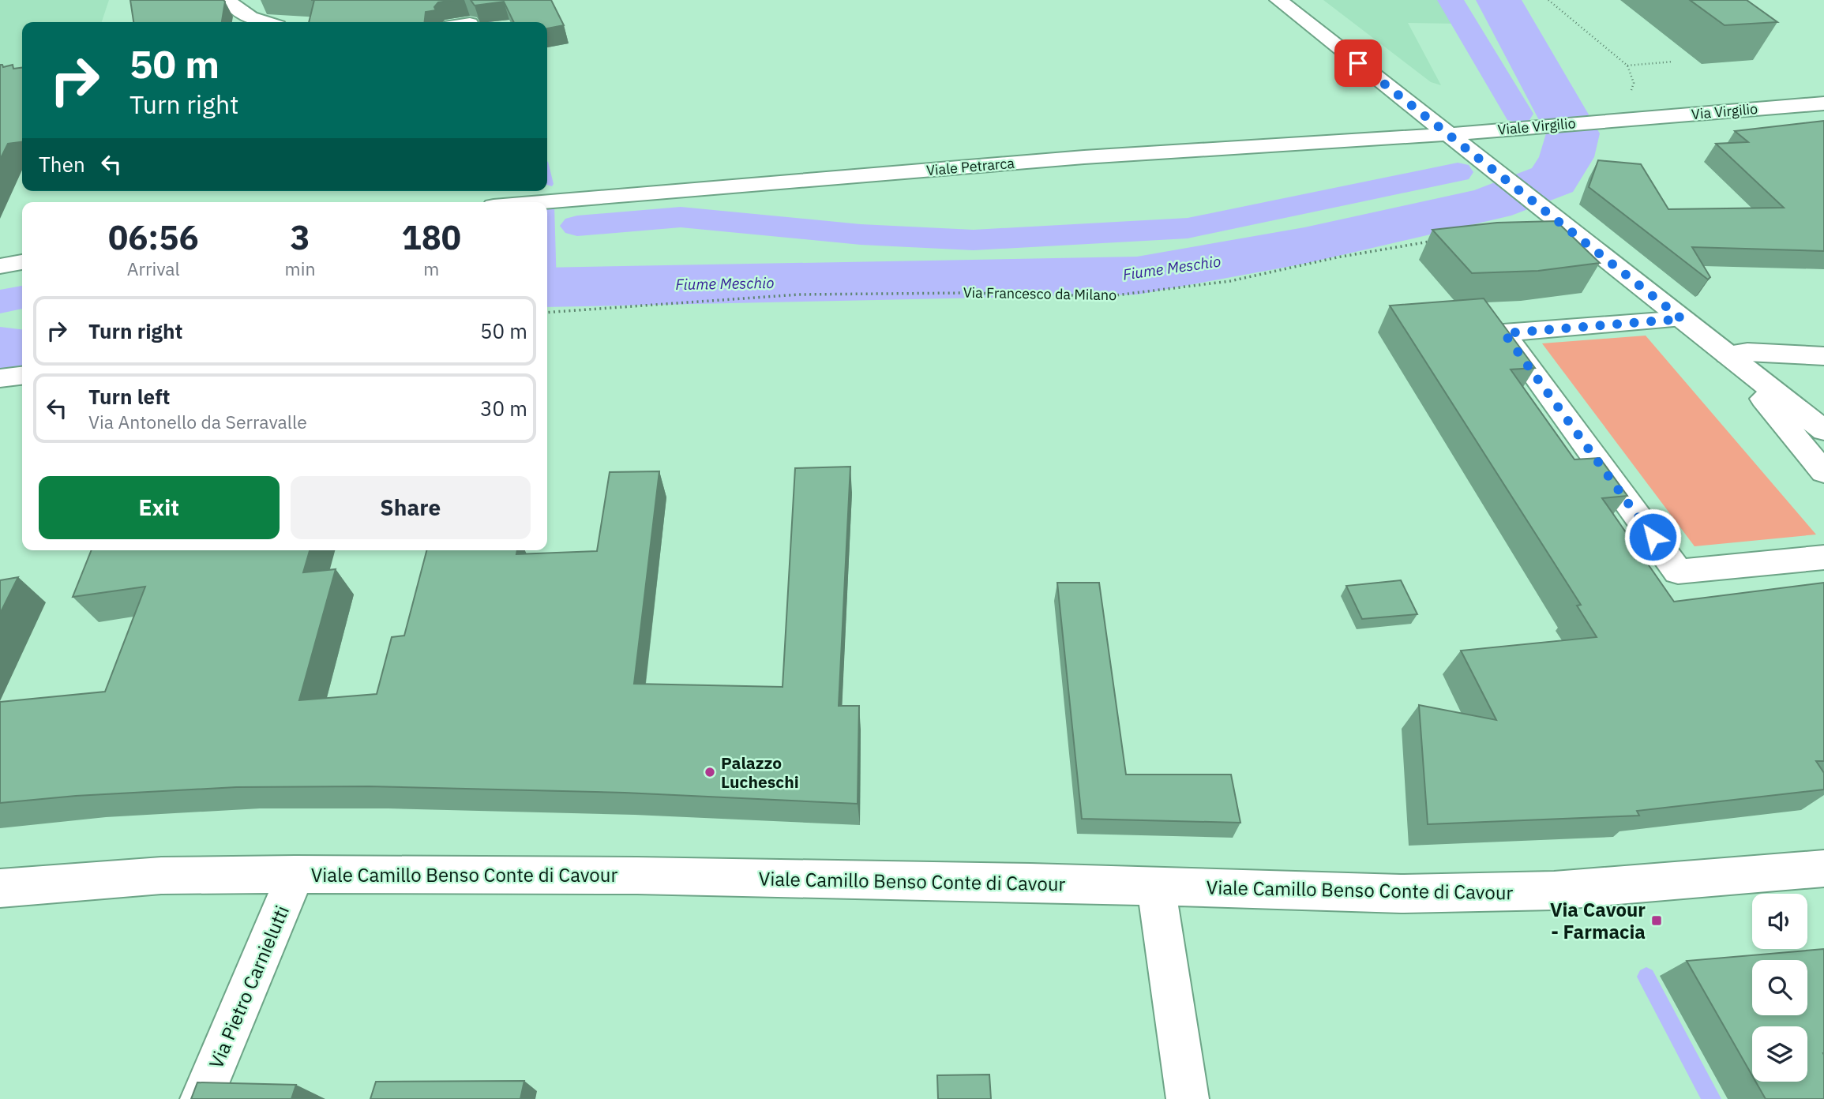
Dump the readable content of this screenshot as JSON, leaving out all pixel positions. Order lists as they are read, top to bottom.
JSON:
{
  "streets": {
    "street": [
      "Via Virgilio",
      "Viale Virgilio",
      "Viale Petrarca",
      "Viale Camillo Benso Conte di Cavour",
      "Via Pietro Carnielutti"
    ],
    "path": ["Via Francesco da Milano"]
  },
  "crossings": [
    ["Via Virgilio", "Viale Virgilio"],
    ["Viale Virgilio", "Viale Petrarca"],
    ["Viale Camillo Benso Conte di Cavour", "Via Pietro Carnielutti"]
  ],
  "water": ["Fiume Meschio"],
  "places": {
    "other": ["Palazzo Lucheschi"],
    "transit": ["Via Cavour - Farmacia"]
  },
  "page": {
    "turn": ["50 m", "Turn right"],
    "then": "Then",
    "eta": [
      "06:56",
      "Arrival",
      "3",
      "min",
      "180",
      "m"
    ],
    "list": [
      {
        "name": "Turn right",
        "value": "50 m"
      },
      {
        "name": "Turn left",
        "note": "Via Antonello da Serravalle",
        "value": "30 m"
      }
    ],
    "buttons": ["Exit", "Share"]
  }
}
